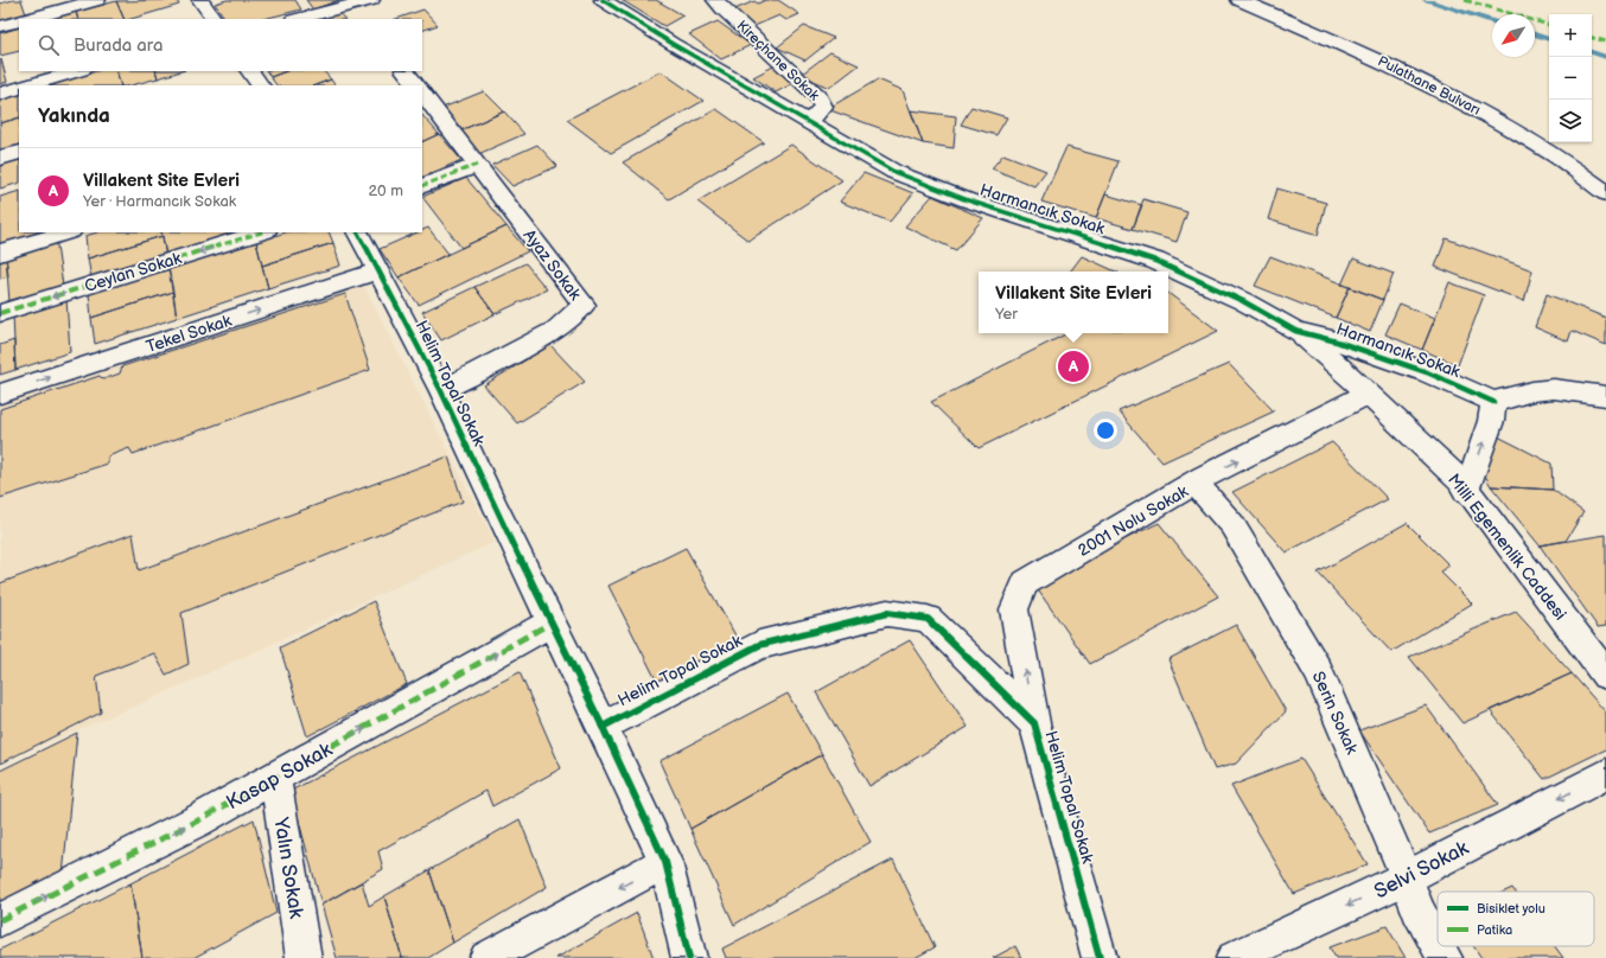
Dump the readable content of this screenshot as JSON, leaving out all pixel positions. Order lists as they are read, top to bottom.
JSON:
{
  "streets": {
    "street": [
      "Kireçhane Sokak",
      "Pulathane Bulvarı",
      "Harmancık Sokak",
      "Ayaz Sokak",
      "Ceylan Sokak",
      "Tekel Sokak",
      "Helim Topal Sokak",
      "2001 Nolu Sokak",
      "Milli Egemenlik Caddesi",
      "Serin Sokak",
      "Kasap Sokak",
      "Yalın Sokak",
      "Selvi Sokak"
    ]
  },
  "crossings": [
    ["Kireçhane Sokak", "Harmancık Sokak"],
    ["Harmancık Sokak", "Milli Egemenlik Caddesi"],
    ["Ayaz Sokak", "Helim Topal Sokak"],
    ["Tekel Sokak", "Helim Topal Sokak"],
    ["Helim Topal Sokak", "2001 Nolu Sokak"],
    ["Helim Topal Sokak", "Kasap Sokak"],
    ["2001 Nolu Sokak", "Milli Egemenlik Caddesi"],
    ["2001 Nolu Sokak", "Serin Sokak"],
    ["Serin Sokak", "Selvi Sokak"],
    ["Kasap Sokak", "Yalın Sokak"]
  ],
  "one_way": [
    "Tekel Sokak",
    "2001 Nolu Sokak",
    "Kasap Sokak",
    "Selvi Sokak"
  ],
  "legend": ["Bisiklet yolu", "Patika"],
  "north": "bottom left",
  "page": {
    "map_buttons": ["+", "−"],
    "search": "Burada ara",
    "heading": "Yakında",
    "list": [
      {
        "mark": "A",
        "name": "Villakent Site Evleri",
        "note": "Yer · Harmancık Sokak",
        "value": "20 m"
      }
    ],
    "popup": ["Villakent Site Evleri", "Yer"],
    "pins": "A"
  }
}
